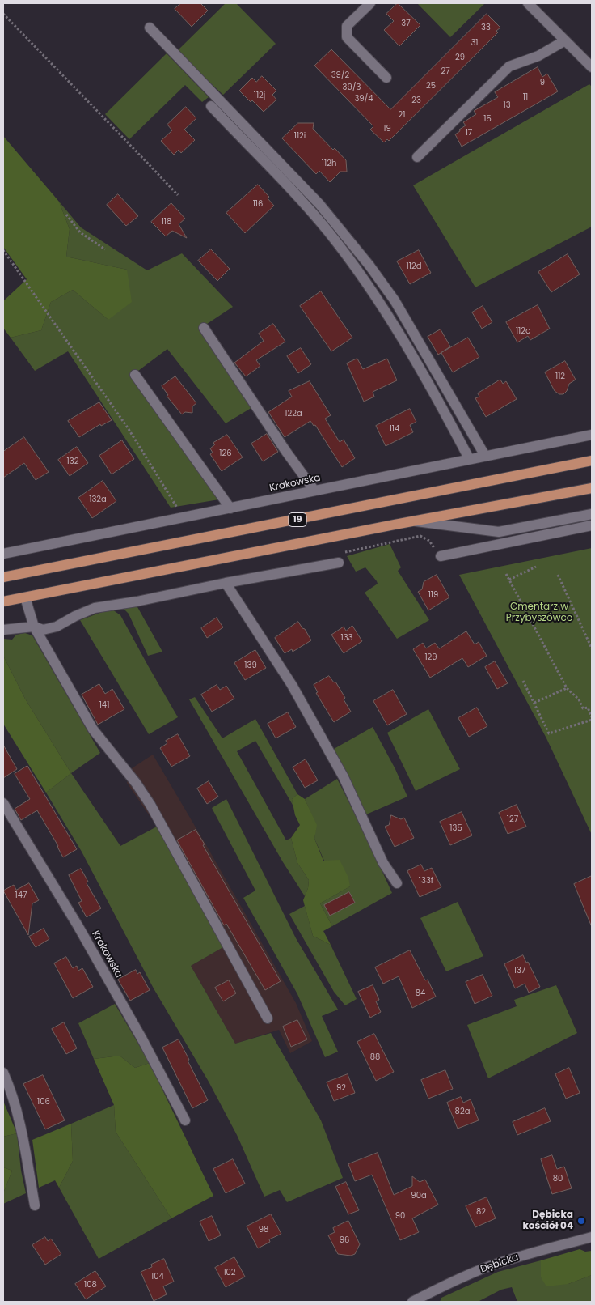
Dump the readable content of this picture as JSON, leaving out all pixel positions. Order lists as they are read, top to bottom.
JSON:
{
  "streets": {
    "main road": ["19"],
    "street": ["Krakowska", "Dębicka"]
  },
  "parks": ["Cmentarz w Przybyszówce"],
  "places": ["Dębicka kościół 04"],
  "house_numbers": [
    "37",
    "33",
    "31",
    "29",
    "27",
    "39/2",
    "9",
    "25",
    "39/3",
    "112j",
    "11",
    "39/4",
    "23",
    "13",
    "21",
    "15",
    "19",
    "17",
    "112i",
    "112h",
    "116",
    "118",
    "112d",
    "112c",
    "112",
    "122a",
    "114",
    "126",
    "132",
    "132a",
    "119",
    "133",
    "129",
    "139",
    "141",
    "127",
    "135",
    "133f",
    "147",
    "137",
    "84",
    "88",
    "92",
    "106",
    "82a",
    "80",
    "90a",
    "82",
    "90",
    "98",
    "96",
    "102",
    "104",
    "108"
  ]
}
